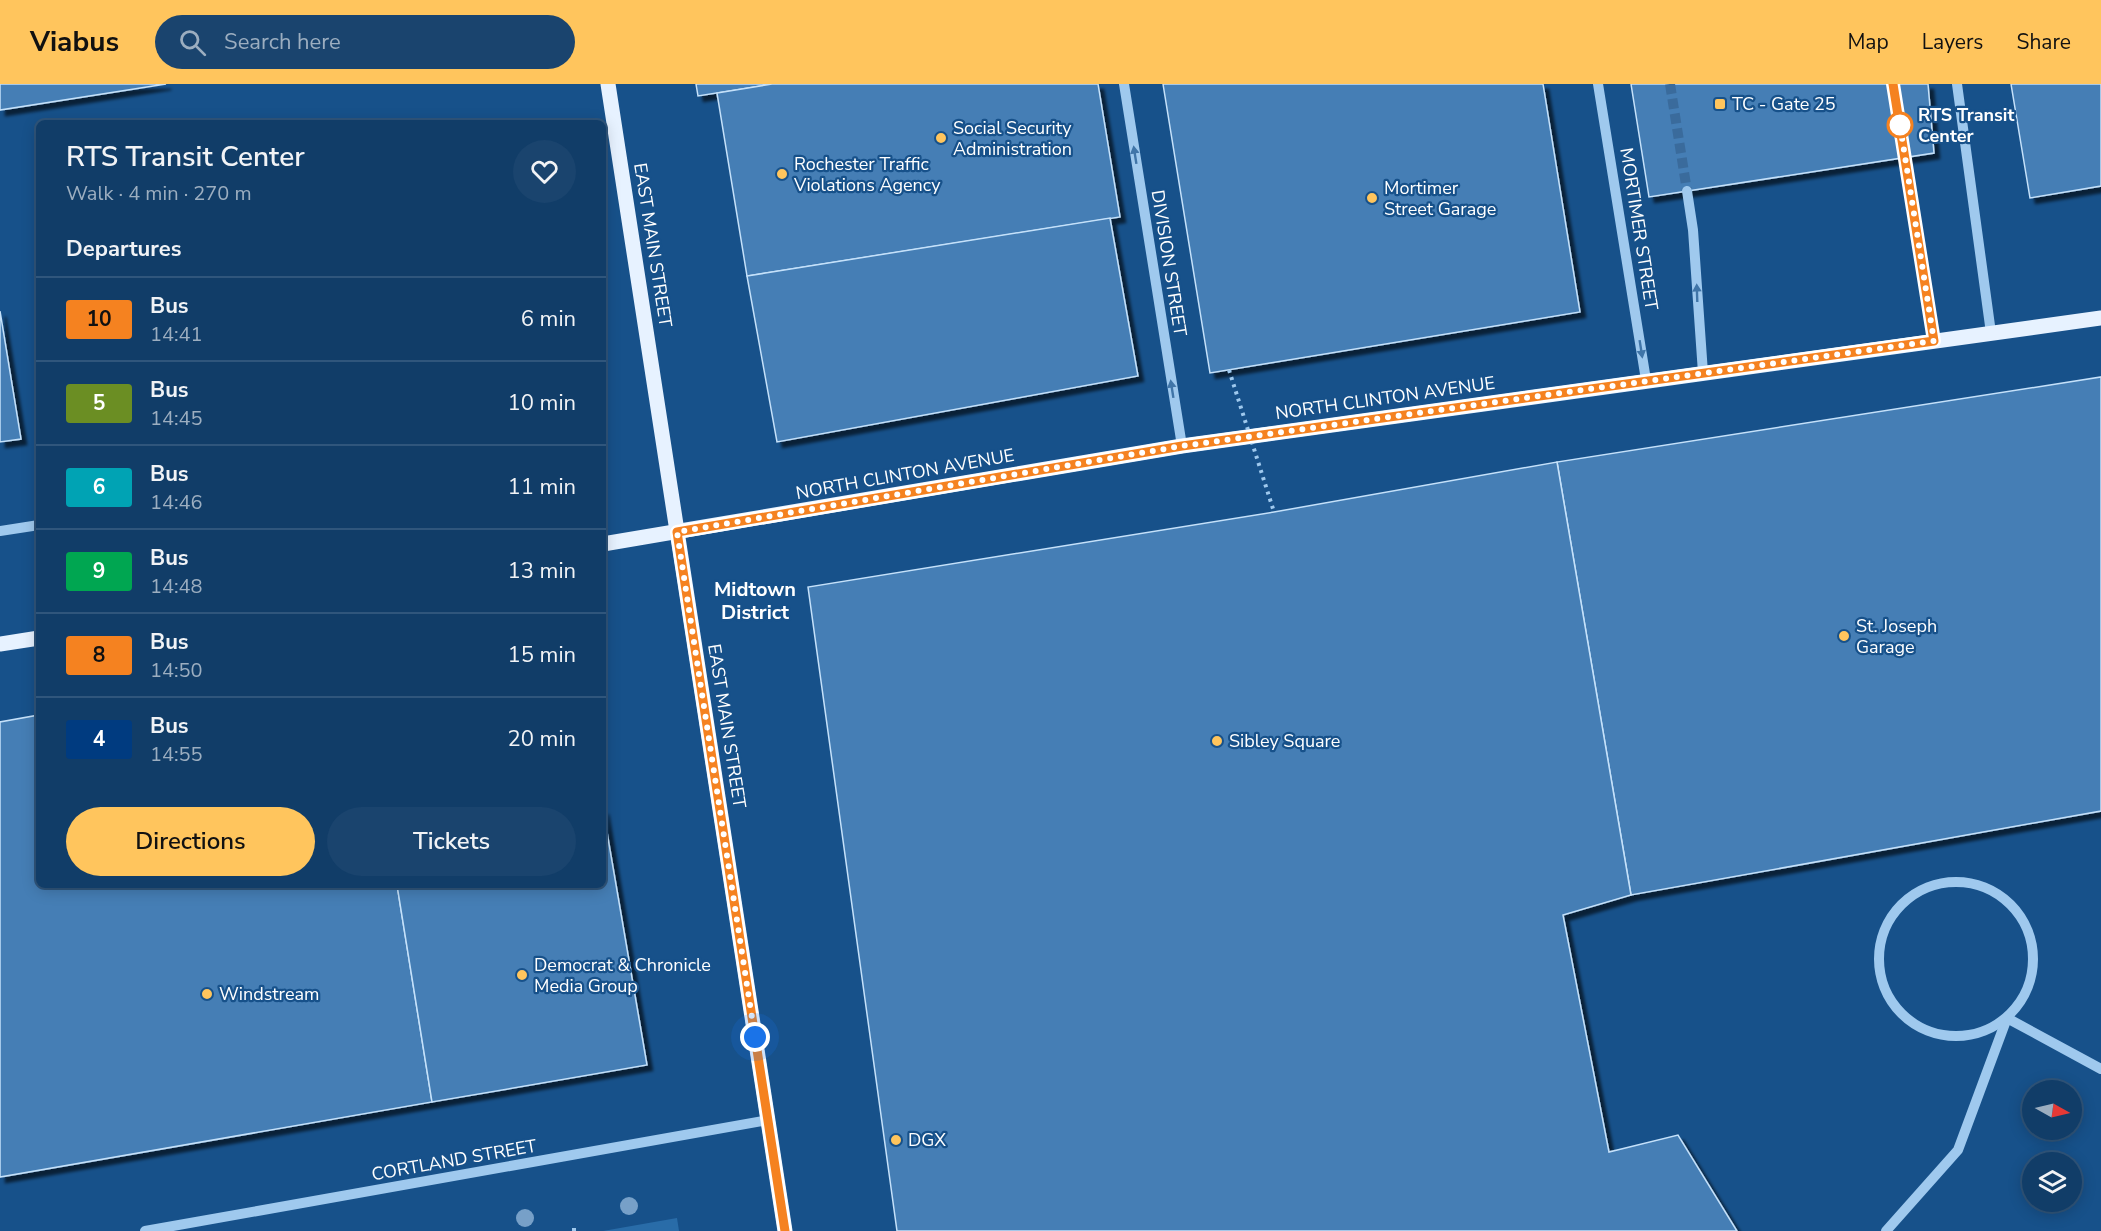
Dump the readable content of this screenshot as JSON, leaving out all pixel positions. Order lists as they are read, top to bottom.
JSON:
{
  "streets": {
    "main road": ["EAST MAIN STREET", "NORTH CLINTON AVENUE"],
    "street": ["MORTIMER STREET", "DIVISION STREET", "CORTLAND STREET"]
  },
  "crossings": [
    ["MORTIMER STREET", "NORTH CLINTON AVENUE"],
    ["EAST MAIN STREET", "NORTH CLINTON AVENUE"],
    ["EAST MAIN STREET", "CORTLAND STREET"],
    ["DIVISION STREET", "NORTH CLINTON AVENUE"]
  ],
  "one_way": ["DIVISION STREET"],
  "districts": ["Midtown District"],
  "places": {
    "transit": ["TC - Gate 25"],
    "other": [
      "RTS Transit Center",
      "Social Security Administration",
      "Rochester Traffic Violations Agency",
      "Mortimer Street Garage",
      "St. Joseph Garage",
      "Sibley Square",
      "Democrat & Chronicle Media Group",
      "Windstream",
      "DGX"
    ]
  },
  "lines": ["bus line 10"],
  "north": "right",
  "page": {
    "header": "Viabus",
    "search": "Search here",
    "nav": ["Map", "Layers", "Share"],
    "heading": [
      ["RTS Transit Center", "Walk · 4 min · 270 m"],
      "Departures"
    ],
    "list": [
      {
        "mark": "10",
        "name": "Bus",
        "note": "14:41",
        "value": "6 min"
      },
      {
        "mark": "5",
        "name": "Bus",
        "note": "14:45",
        "value": "10 min"
      },
      {
        "mark": "6",
        "name": "Bus",
        "note": "14:46",
        "value": "11 min"
      },
      {
        "mark": "9",
        "name": "Bus",
        "note": "14:48",
        "value": "13 min"
      },
      {
        "mark": "8",
        "name": "Bus",
        "note": "14:50",
        "value": "15 min"
      },
      {
        "mark": "4",
        "name": "Bus",
        "note": "14:55",
        "value": "20 min"
      }
    ],
    "buttons": ["Directions", "Tickets"]
  }
}
